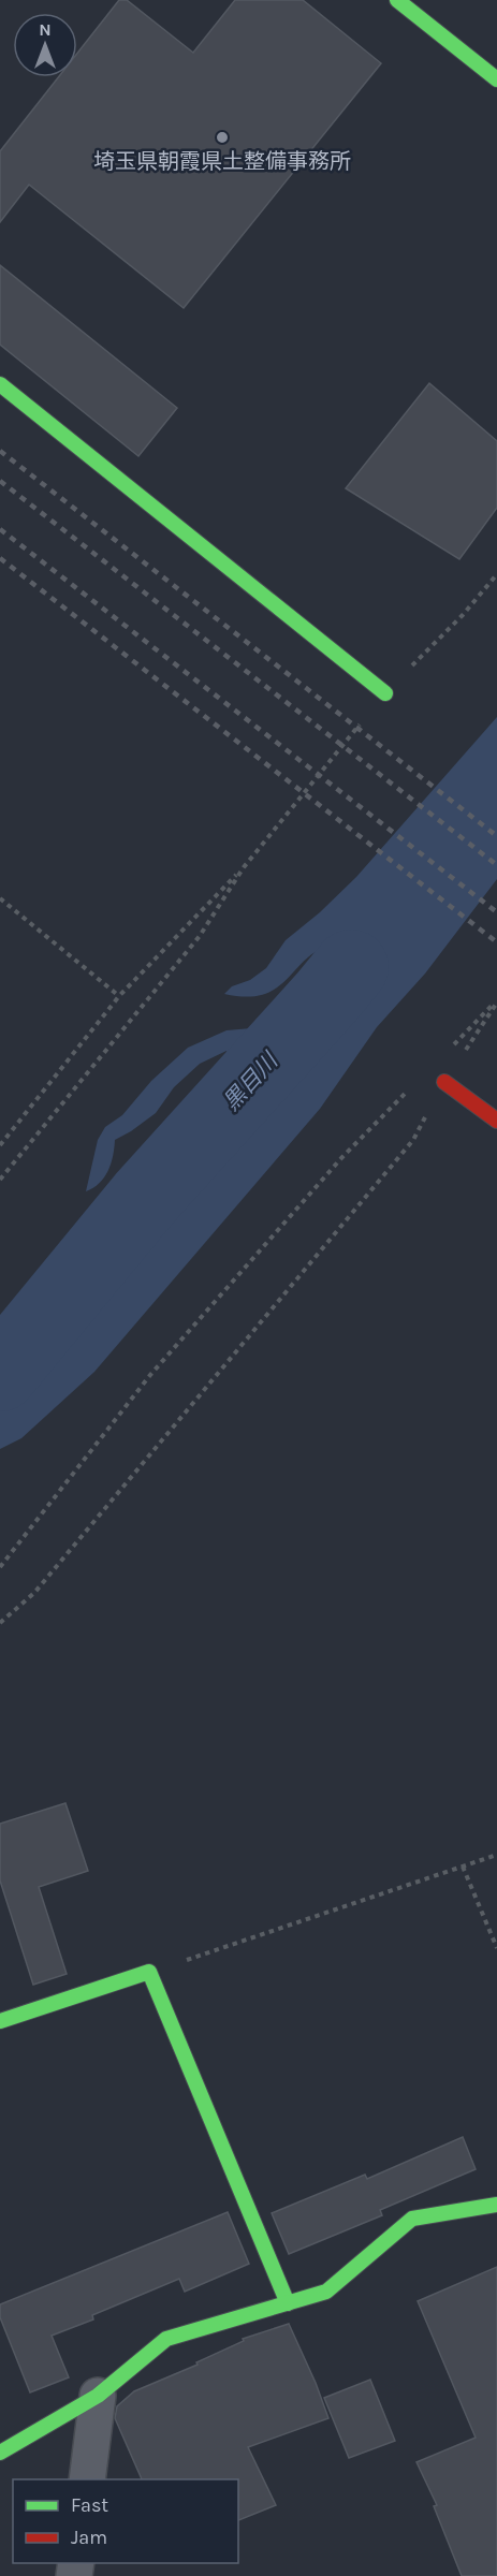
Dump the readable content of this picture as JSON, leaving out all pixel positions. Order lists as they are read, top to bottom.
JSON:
{
  "water": ["黒目川"],
  "places": ["埼玉県朝霞県土整備事務所"],
  "legend": ["Fast", "Jam"],
  "north": "top"
}
